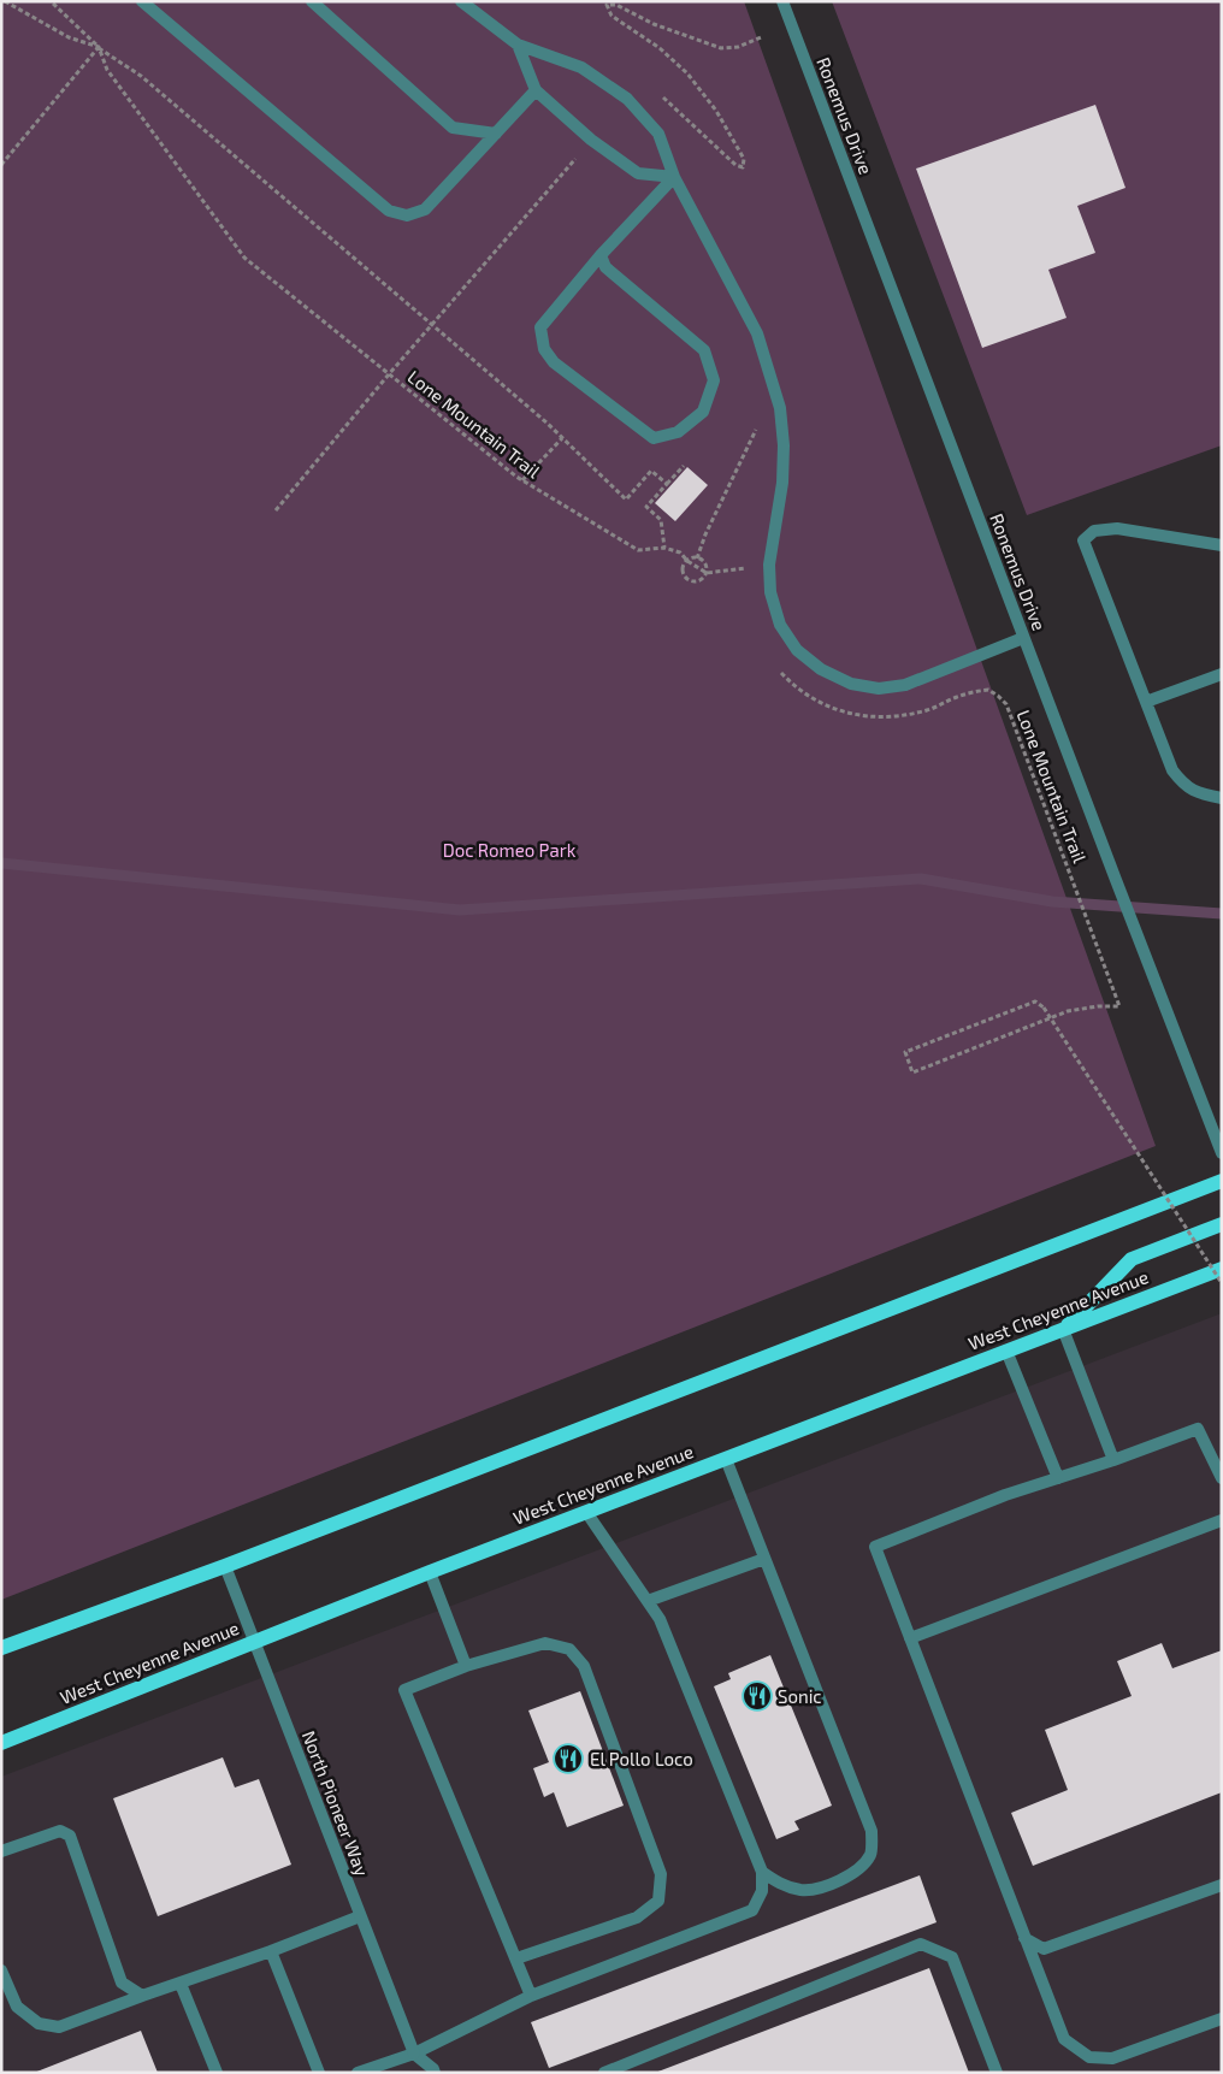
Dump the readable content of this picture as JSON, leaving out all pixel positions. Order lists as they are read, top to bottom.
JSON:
{
  "streets": {
    "main road": ["West Cheyenne Avenue"],
    "street": ["Ronemus Drive", "North Pioneer Way"],
    "path": ["Lone Mountain Trail"]
  },
  "crossings": [
    ["West Cheyenne Avenue", "North Pioneer Way"]
  ],
  "parks": ["Doc Romeo Park"],
  "places": {
    "restaurant": ["Sonic", "El Pollo Loco"]
  }
}
